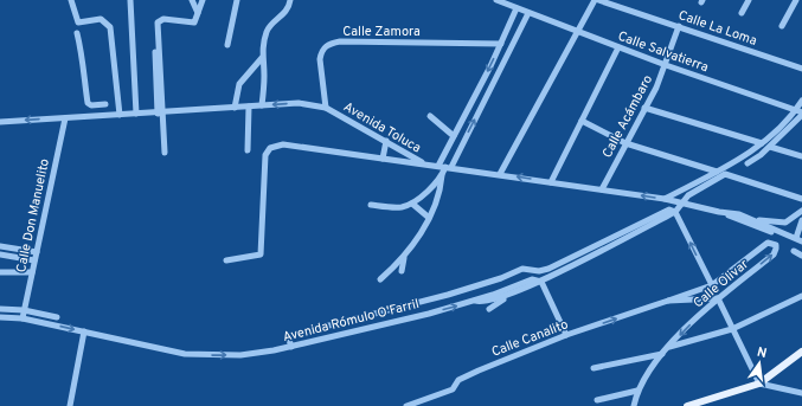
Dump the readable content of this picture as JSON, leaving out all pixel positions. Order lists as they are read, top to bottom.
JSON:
{
  "streets": {
    "street": [
      "Calle La Loma",
      "Calle Zamora",
      "Calle Salvatierra",
      "Calle Acámbaro",
      "Avenida Toluca",
      "Calle Don Manuelito",
      "Calle Olivar",
      "Avenida Rómulo O'Farril",
      "Calle Canalito"
    ]
  },
  "crossings": [
    ["Calle La Loma", "Calle Acámbaro"],
    ["Calle Zamora", "Avenida Toluca"],
    ["Calle Salvatierra", "Calle Acámbaro"],
    ["Calle Acámbaro", "Avenida Toluca"],
    ["Avenida Toluca", "Calle Don Manuelito"],
    ["Calle Don Manuelito", "Avenida Rómulo O'Farril"],
    ["Calle Olivar", "Calle Canalito"]
  ],
  "north": "top"
}
